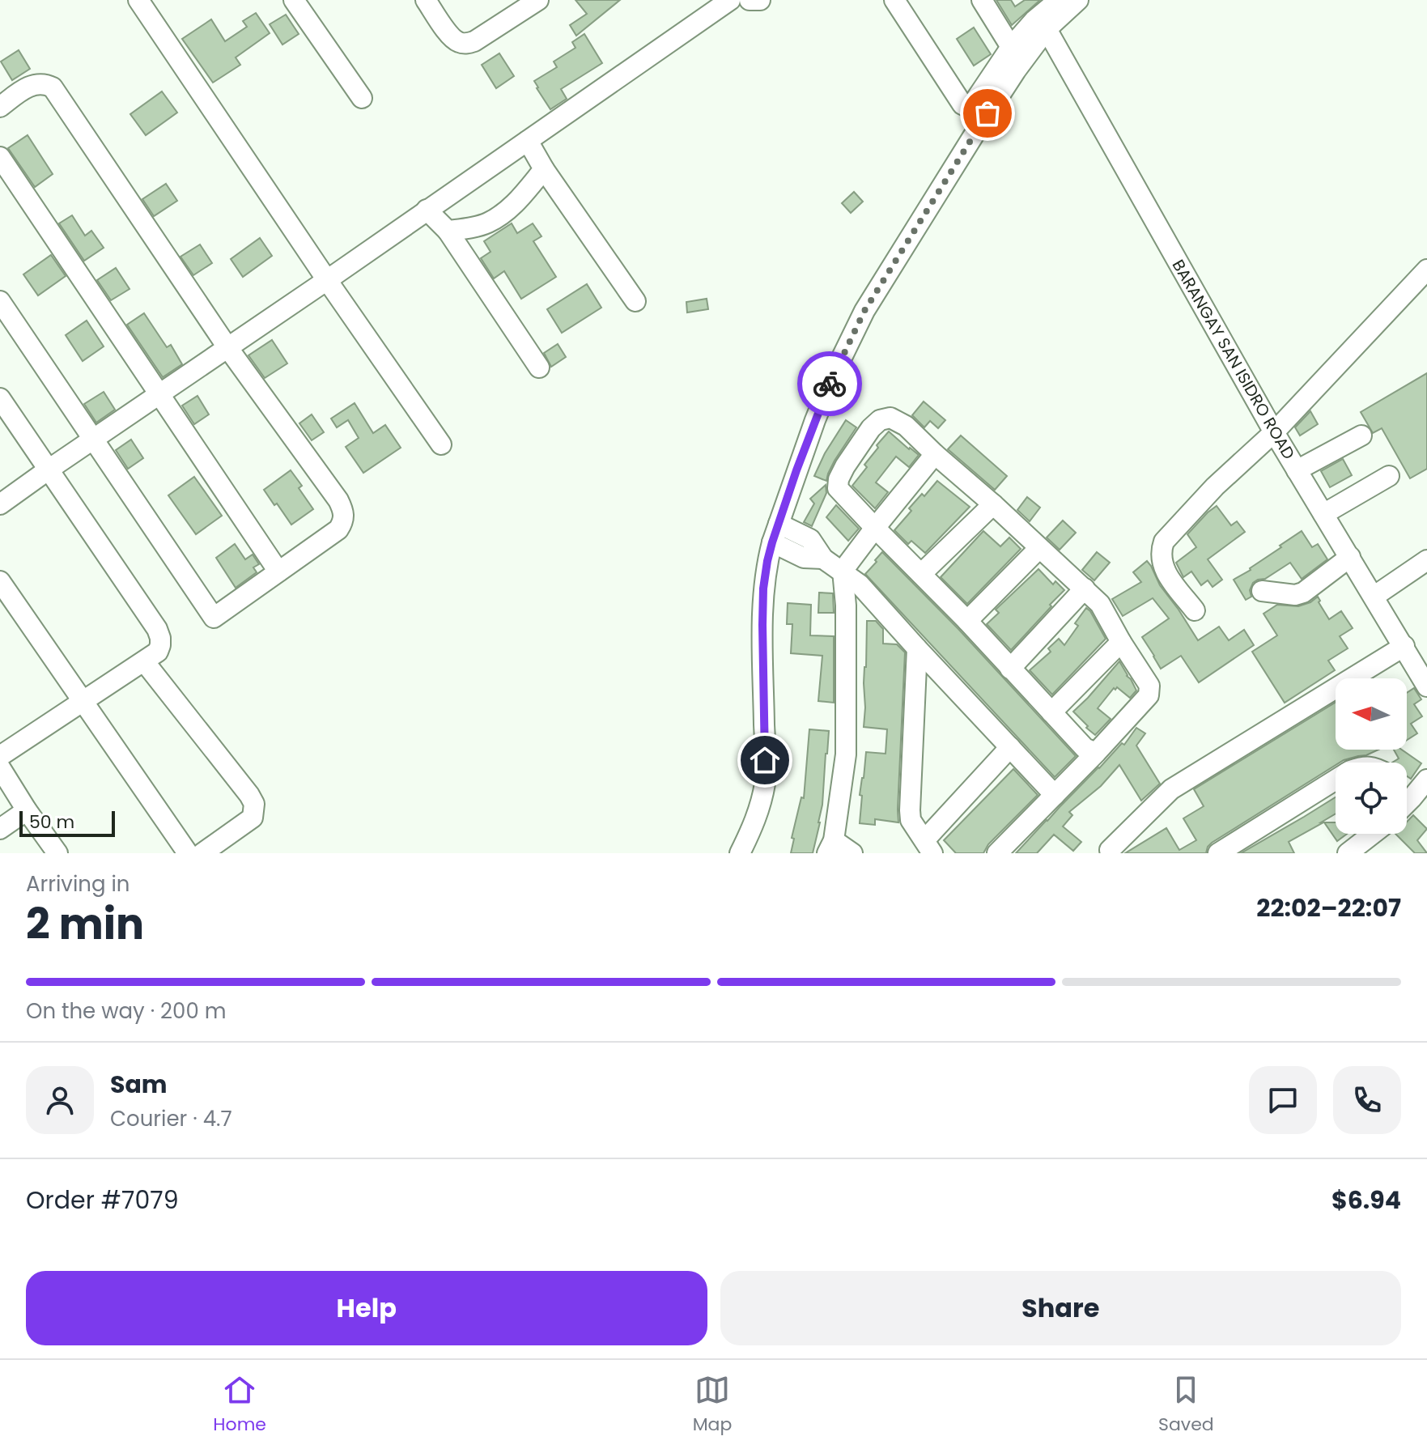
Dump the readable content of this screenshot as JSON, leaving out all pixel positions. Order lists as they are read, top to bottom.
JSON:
{
  "streets": {
    "street": ["BARANGAY SAN ISIDRO ROAD"]
  },
  "scale_bar": "50 m",
  "north": "left",
  "page": {
    "scale": "50 m",
    "heading": ["2 min", "Arriving in", "22:02–22:07"],
    "panel": [
      "Sam",
      "Courier · 4.7",
      "Order #7079",
      "$6.94"
    ],
    "bar": "On the way · 200 m",
    "buttons": ["Help", "Share"],
    "tabs": ["Home", "Map", "Saved"]
  }
}
